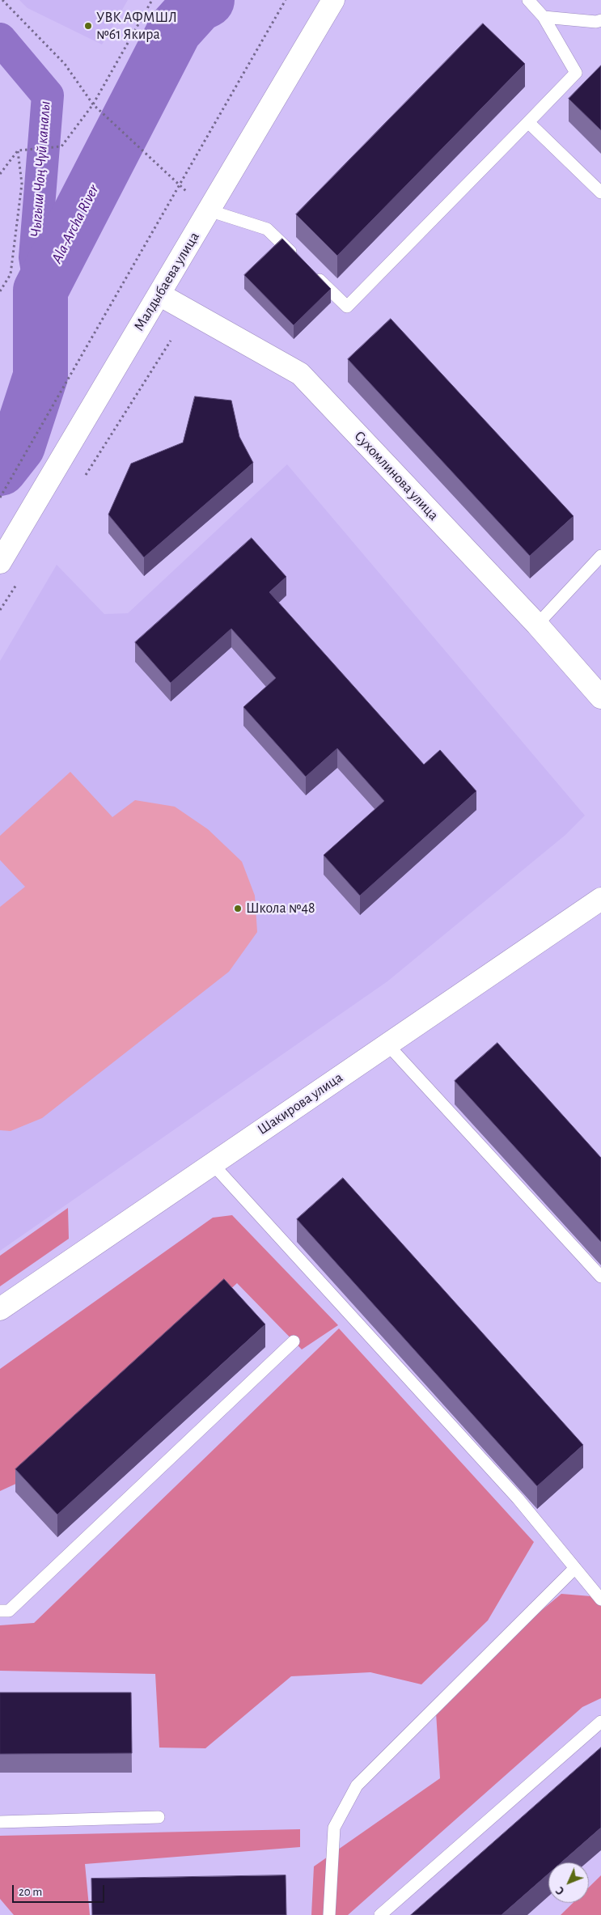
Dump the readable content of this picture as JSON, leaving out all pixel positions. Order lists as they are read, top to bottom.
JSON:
{
  "streets": {
    "street": ["Малдыбаева улица", "Сухомлинова улица", "Шакирова улица"]
  },
  "crossings": [
    ["Малдыбаева улица", "Сухомлинова улица"]
  ],
  "water": ["Чыгыш Чоң Чүй каналы", "Ala-Archa River"],
  "places": ["УВК АФМШЛ №61 Якира", "Школа №48"],
  "scale_bar": "20 m",
  "north": "bottom left"
}
